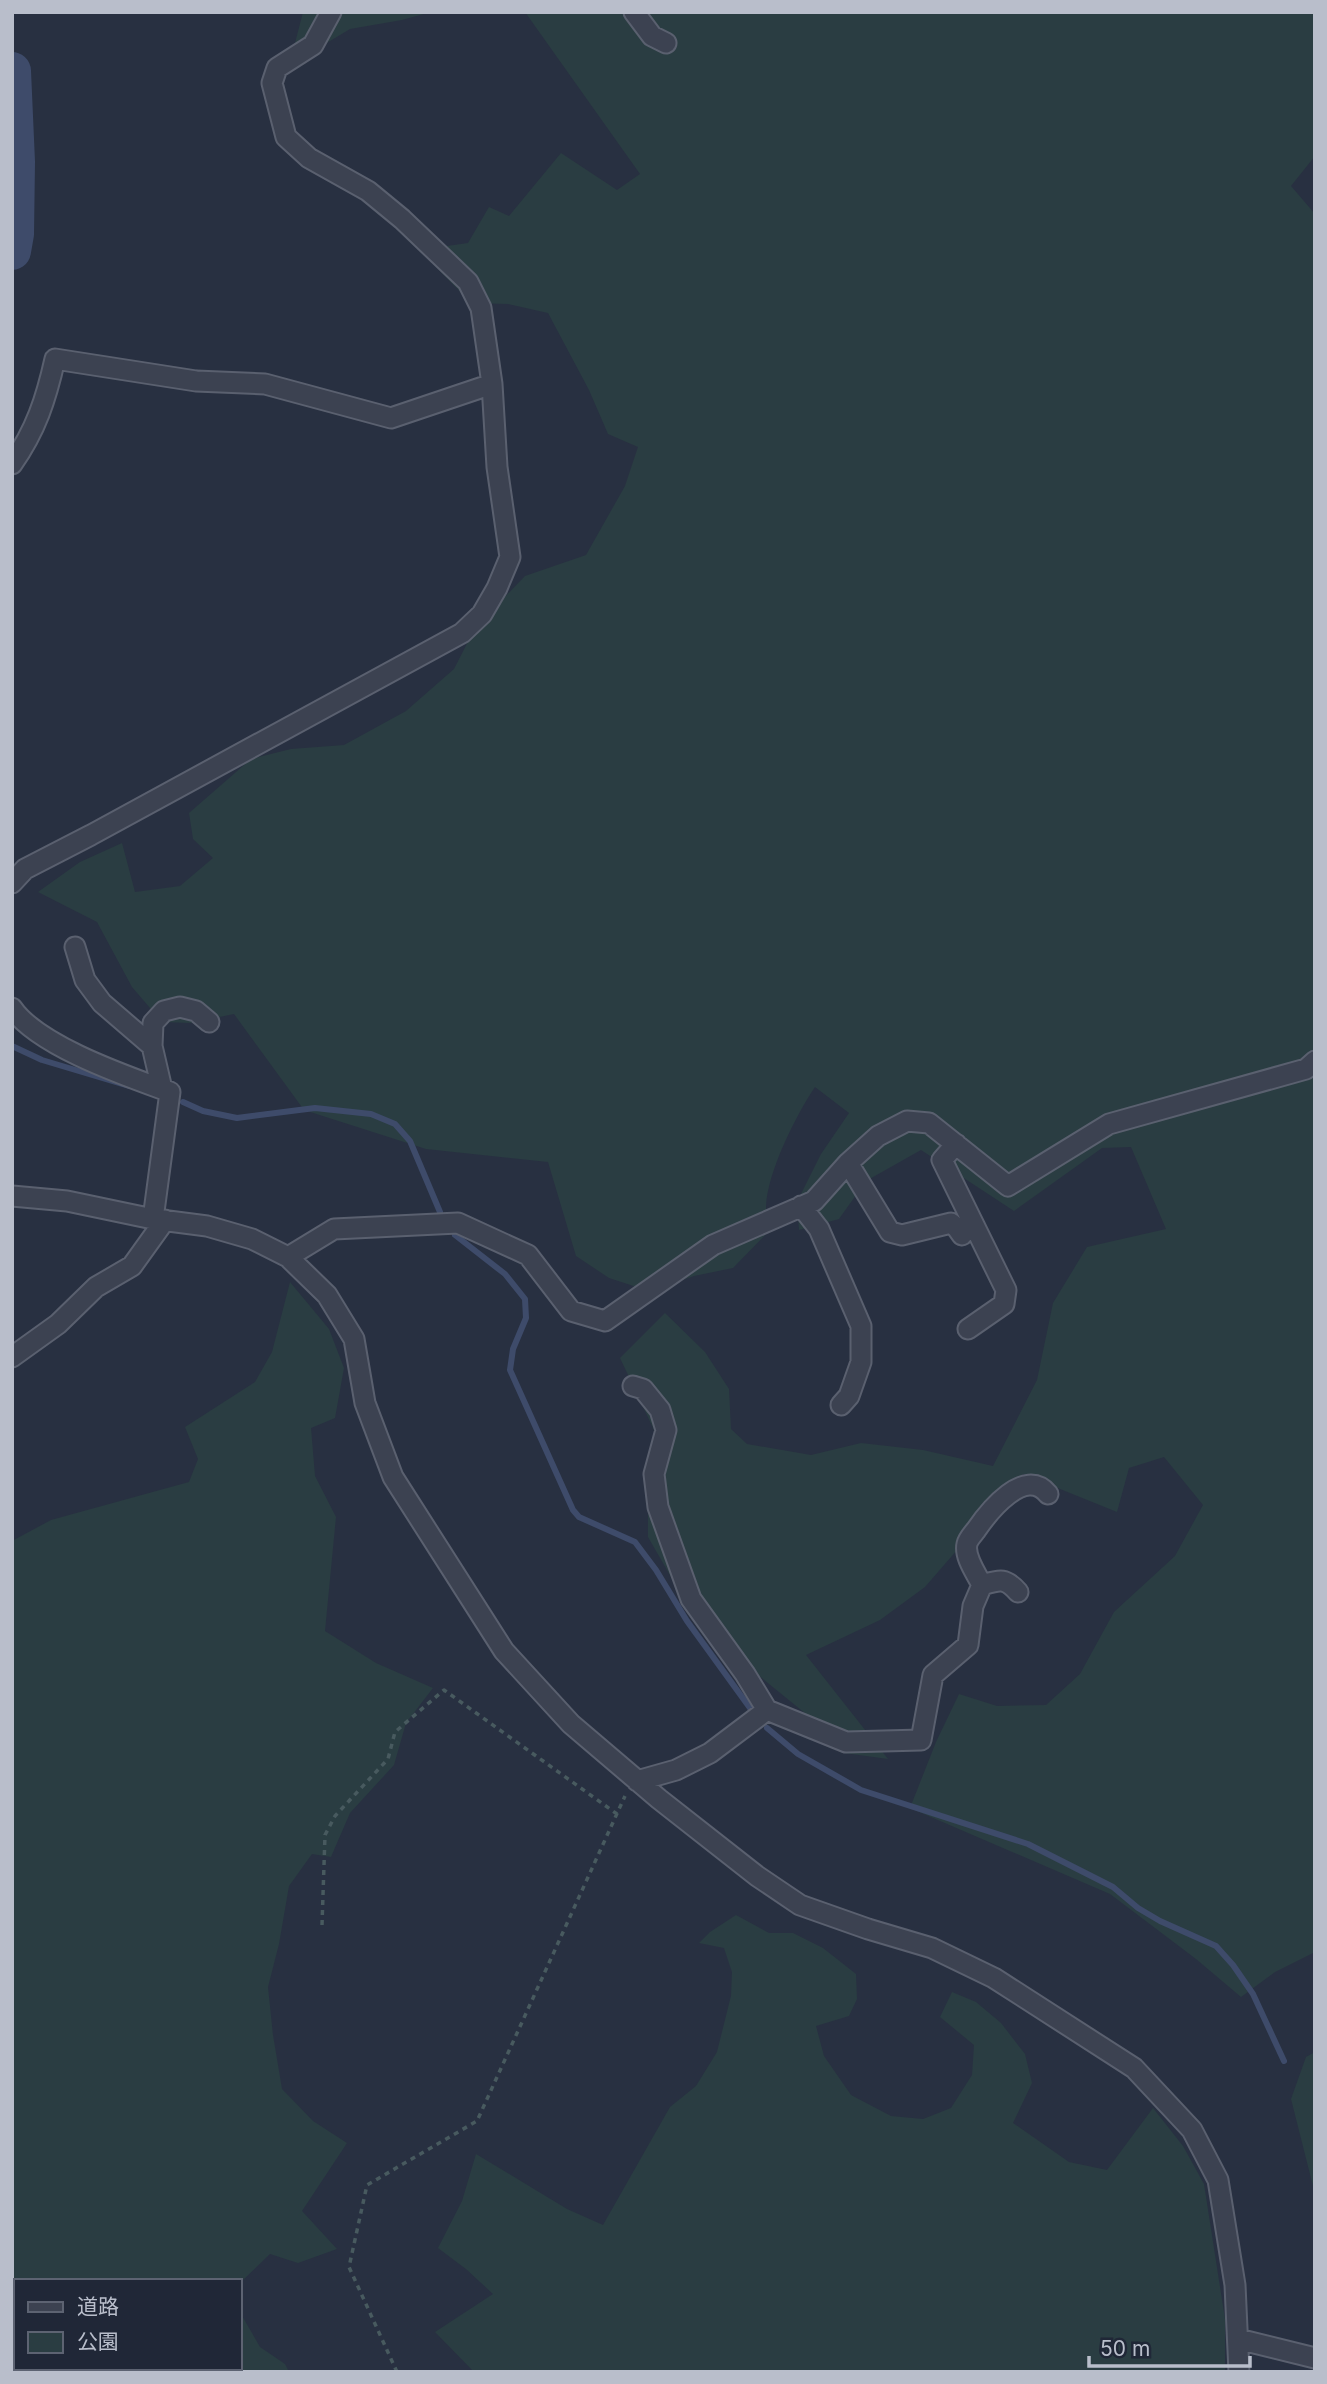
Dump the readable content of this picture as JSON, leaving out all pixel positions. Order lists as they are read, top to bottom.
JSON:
{
  "legend": ["道路", "公園"],
  "scale_bar": "50 m"
}
